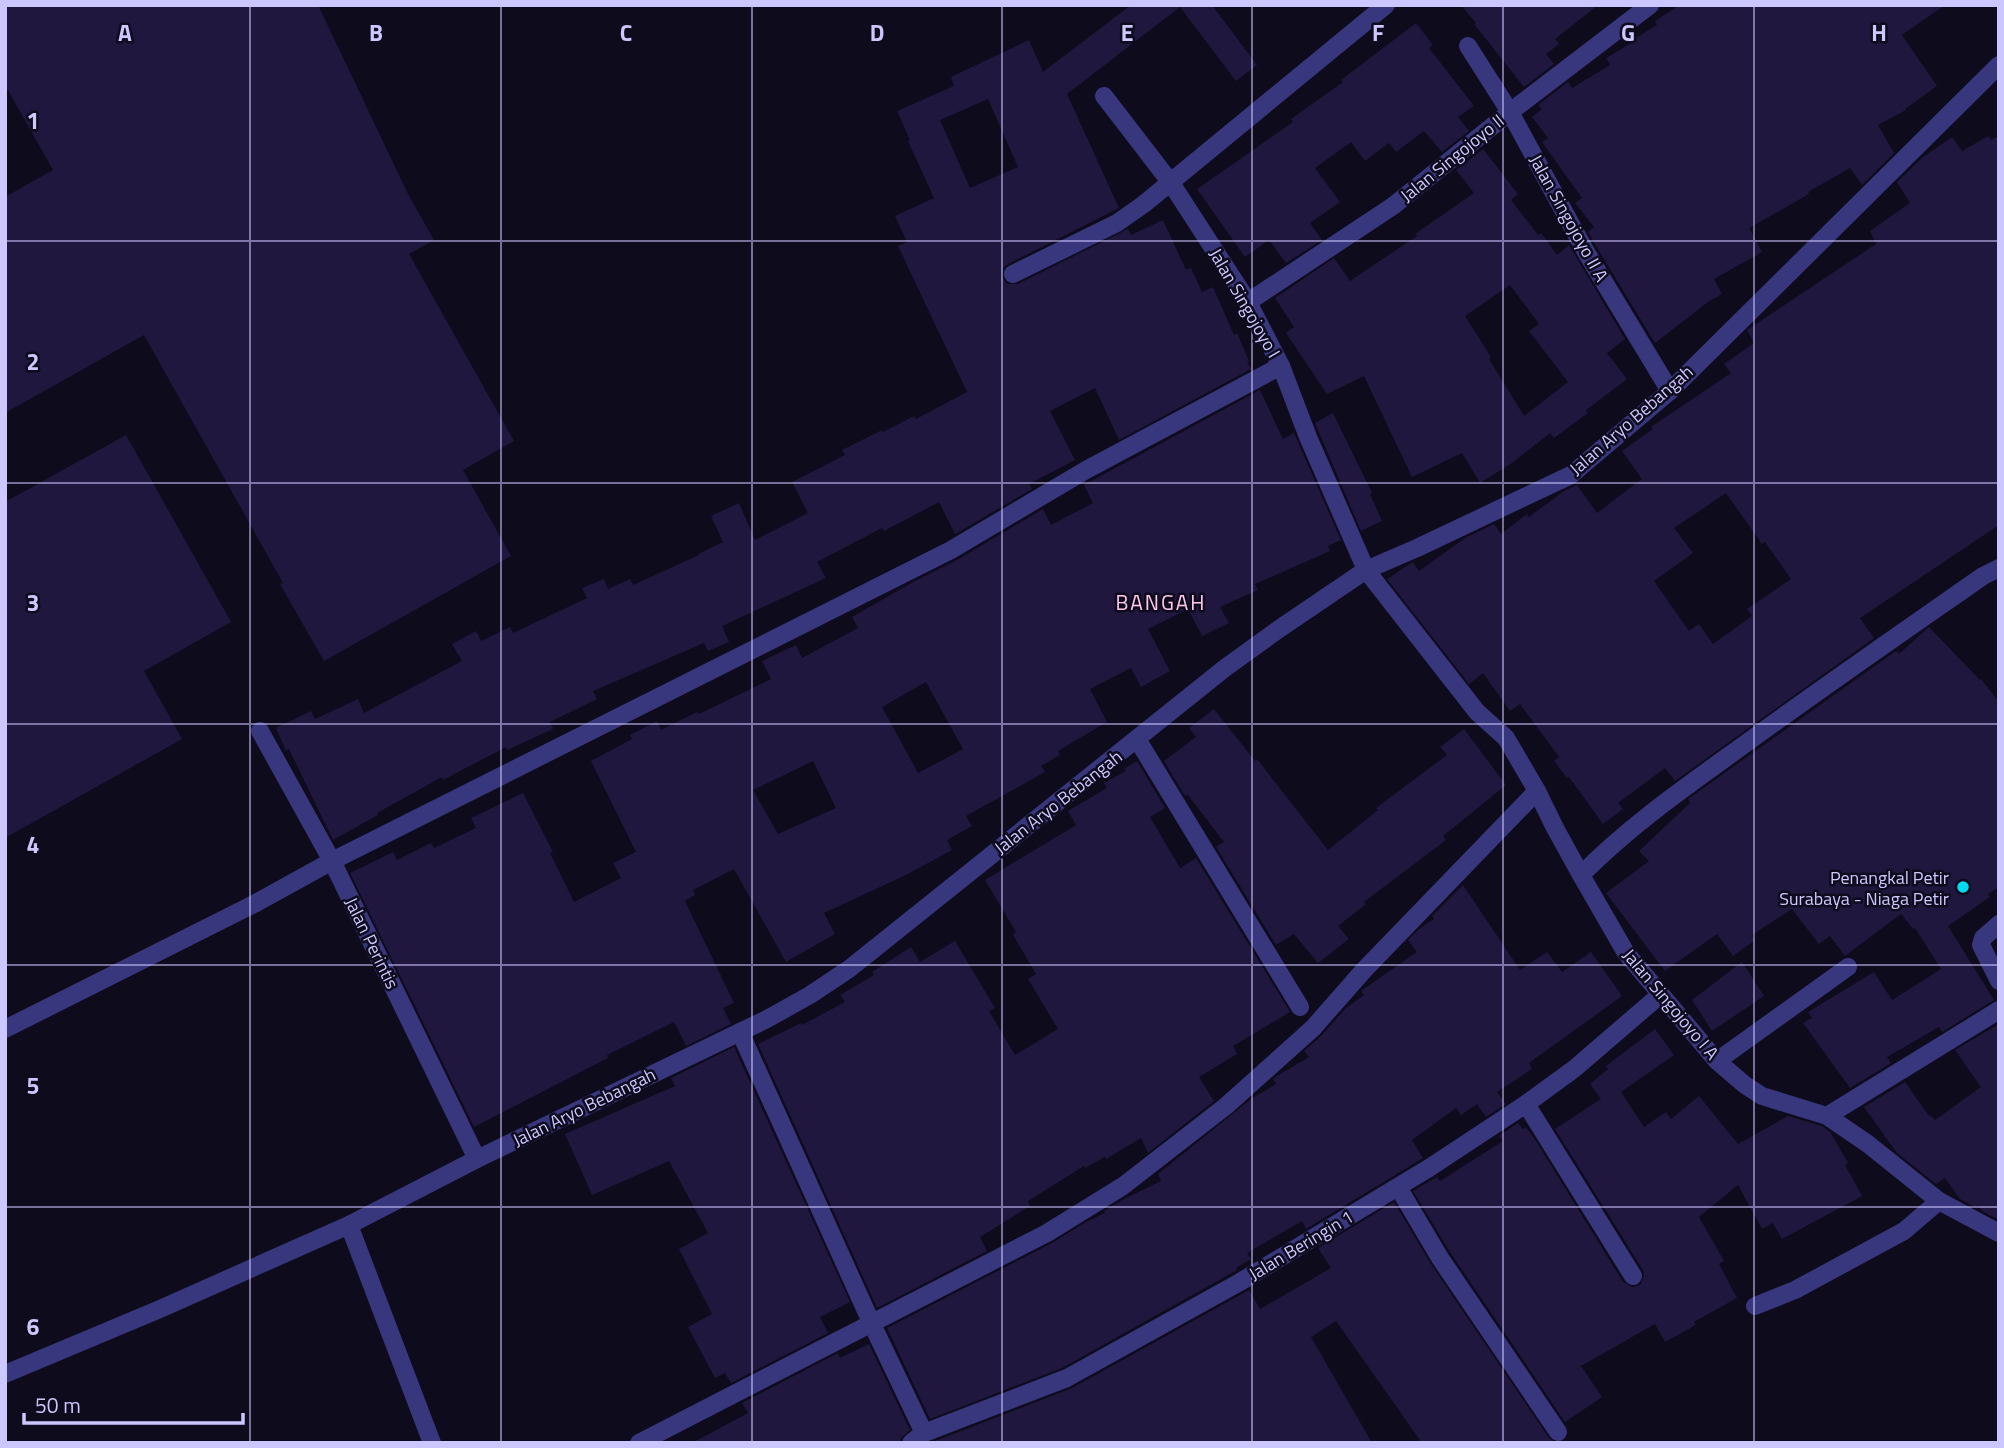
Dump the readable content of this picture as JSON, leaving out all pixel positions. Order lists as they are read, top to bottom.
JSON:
{
  "streets": {
    "street": [
      "Jalan Singojoyo II",
      "Jalan Singojoyo II A",
      "Jalan Singojoyo I",
      "Jalan Aryo Bebangah",
      "Jalan Perintis",
      "Jalan Singojoyo I A",
      "Jalan Beringin 1"
    ]
  },
  "crossings": [
    ["Jalan Singojoyo II", "Jalan Singojoyo II A"],
    ["Jalan Singojoyo II", "Jalan Singojoyo I"],
    ["Jalan Singojoyo II A", "Jalan Aryo Bebangah"],
    ["Jalan Singojoyo I", "Jalan Aryo Bebangah"],
    ["Jalan Singojoyo I", "Jalan Singojoyo I A"],
    ["Jalan Aryo Bebangah", "Jalan Perintis"],
    ["Jalan Aryo Bebangah", "Jalan Singojoyo I A"],
    ["Jalan Singojoyo I A", "Jalan Beringin 1"]
  ],
  "districts": ["BANGAH"],
  "places": ["Penangkal Petir Surabaya - Niaga Petir"],
  "scale_bar": "50 m",
  "grid": {
    "columns": [
      "A",
      "B",
      "C",
      "D",
      "E",
      "F",
      "G",
      "H"
    ],
    "rows": [
      "1",
      "2",
      "3",
      "4",
      "5",
      "6"
    ]
  }
}
